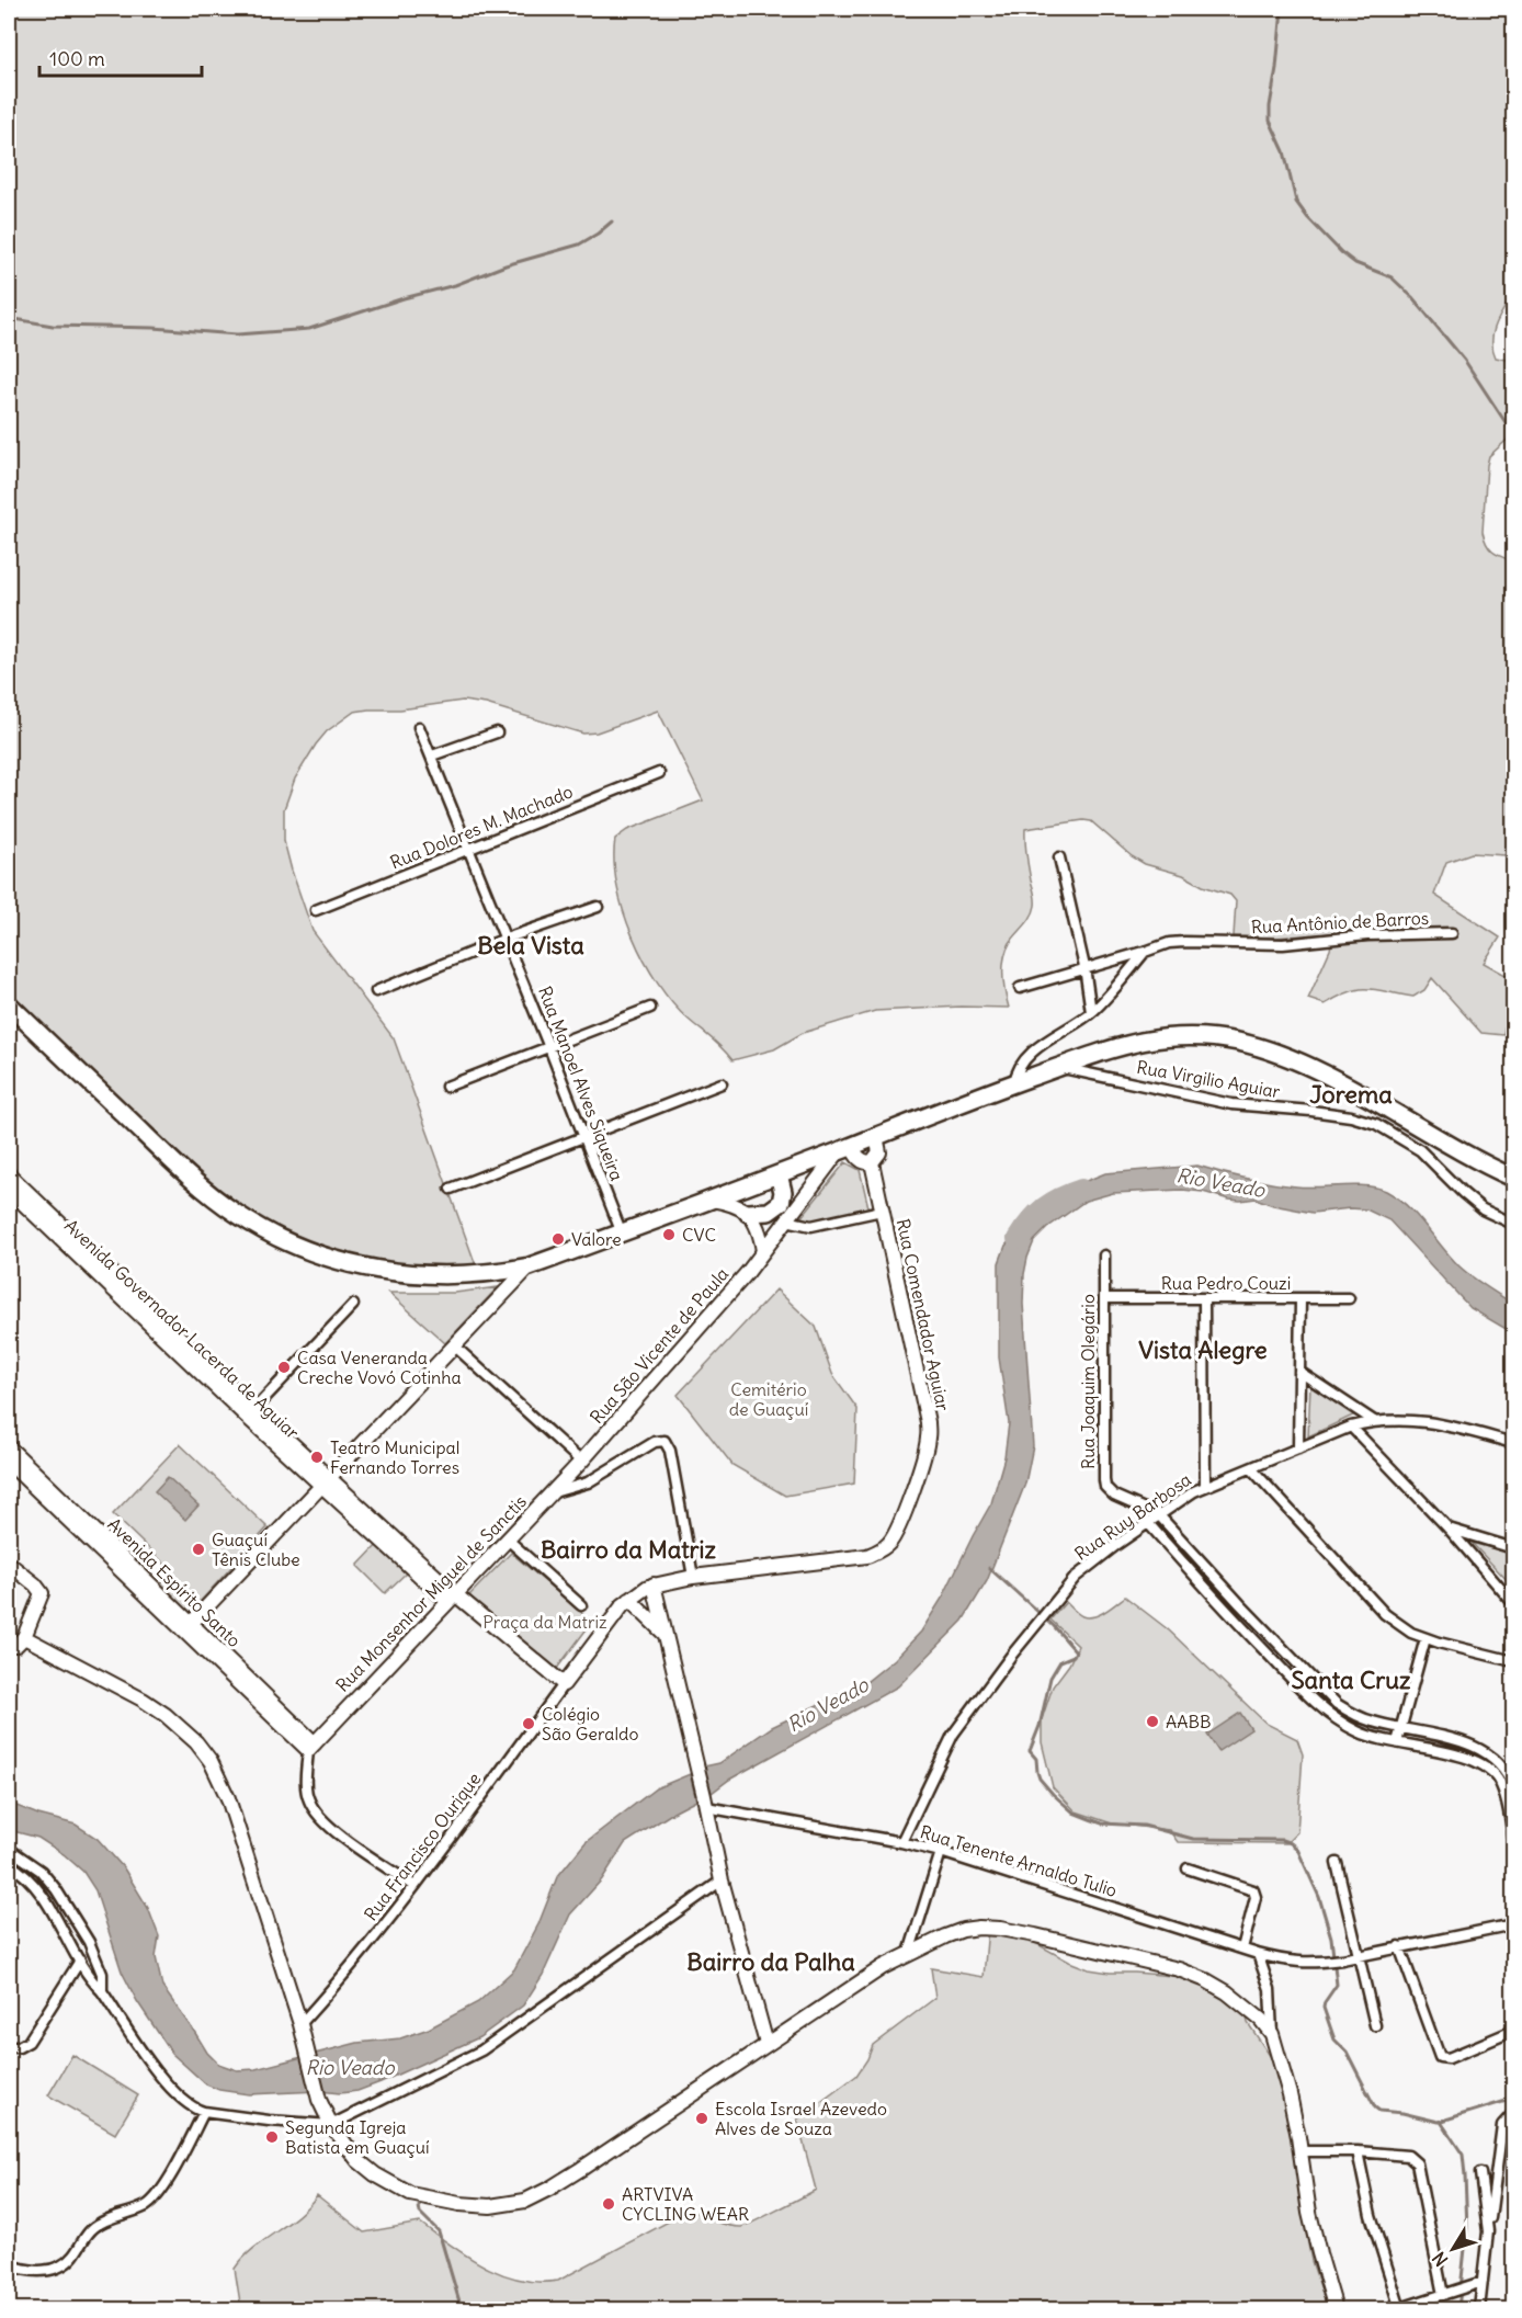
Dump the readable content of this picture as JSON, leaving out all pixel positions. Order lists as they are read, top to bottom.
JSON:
{
  "streets": {
    "street": [
      "Rua Dolores M. Machado",
      "Rua Antônio de Barros",
      "Rua Virgilio Aguiar",
      "Rua Manoel Alves Siqueira",
      "Rua Pedro Couzi",
      "Rua Comendador Aguiar",
      "Avenida Governador Lacerda de Aguiar",
      "Rua São Vicente de Paula",
      "Rua Joaquim Olegário",
      "Rua Ruy Barbosa",
      "Avenida Espírito Santo",
      "Rua Monsenhor Miguel de Sanctis",
      "Rua Francisco Ourique",
      "Rua Tenente Arnaldo Tulio"
    ]
  },
  "crossings": [
    ["Rua Dolores M. Machado", "Rua Manoel Alves Siqueira"],
    ["Rua Pedro Couzi", "Rua Joaquim Olegário"],
    ["Avenida Governador Lacerda de Aguiar", "Rua Monsenhor Miguel de Sanctis"],
    ["Rua São Vicente de Paula", "Rua Monsenhor Miguel de Sanctis"],
    ["Rua Joaquim Olegário", "Rua Ruy Barbosa"],
    ["Rua Ruy Barbosa", "Rua Tenente Arnaldo Tulio"],
    ["Avenida Espírito Santo", "Rua Monsenhor Miguel de Sanctis"]
  ],
  "districts": [
    "Bela Vista",
    "Jorema",
    "Vista Alegre",
    "Bairro da Matriz",
    "Santa Cruz",
    "Bairro da Palha"
  ],
  "water": ["Rio Veado"],
  "parks": ["Cemitério de Guaçuí", "Praça da Matriz"],
  "places": [
    "CVC",
    "Valore",
    "Casa Veneranda Creche Vovó Cotinha",
    "Teatro Municipal Fernando Torres",
    "Guaçuí Tênis Clube",
    "AABB",
    "Colégio São Geraldo",
    "Escola Israel Azevedo Alves de Souza",
    "Segunda Igreja Batista em Guaçuí",
    "ARTVIVA CYCLING WEAR"
  ],
  "scale_bar": "100 m",
  "north": "bottom left"
}
